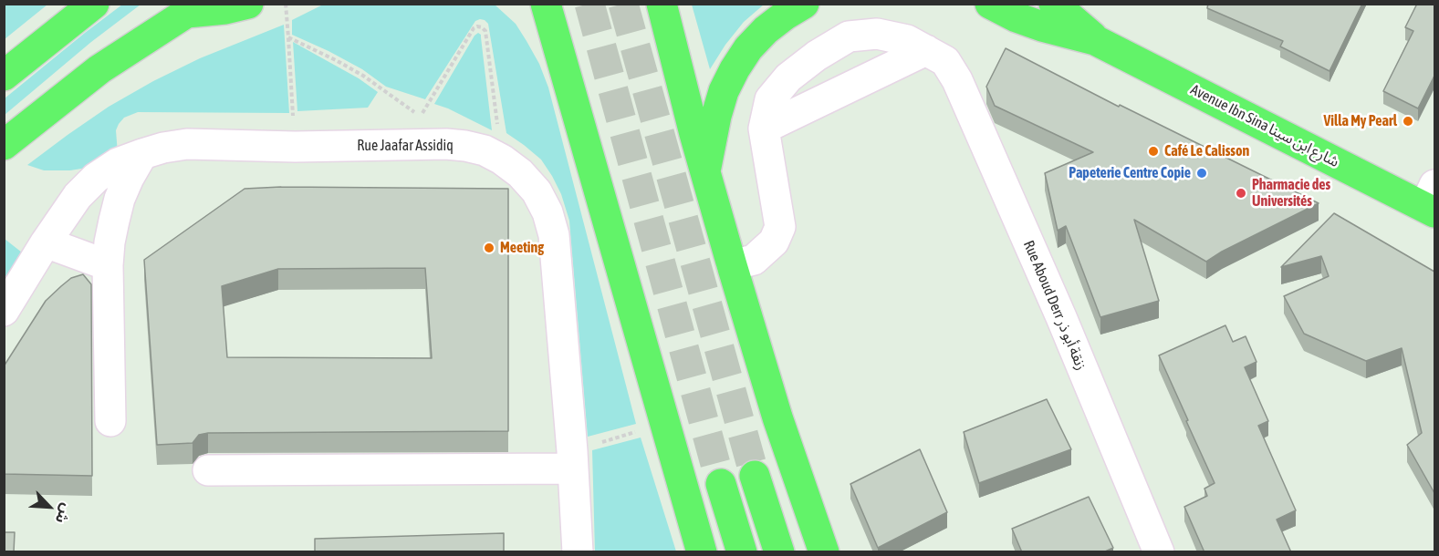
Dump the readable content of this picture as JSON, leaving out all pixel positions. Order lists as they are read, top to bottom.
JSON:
{
  "streets": {
    "main road": ["Avenue Ibn Sina شارع ابن سينا"],
    "street": ["Rue Jaafar Assidiq", "Rue Aboud Derr زنقة أبو ذر"]
  },
  "places": [
    "Villa My Pearl",
    "Café Le Calisson",
    "Papeterie Centre Copie",
    "Pharmacie des Universités",
    "Meeting"
  ],
  "north": "bottom right"
}
